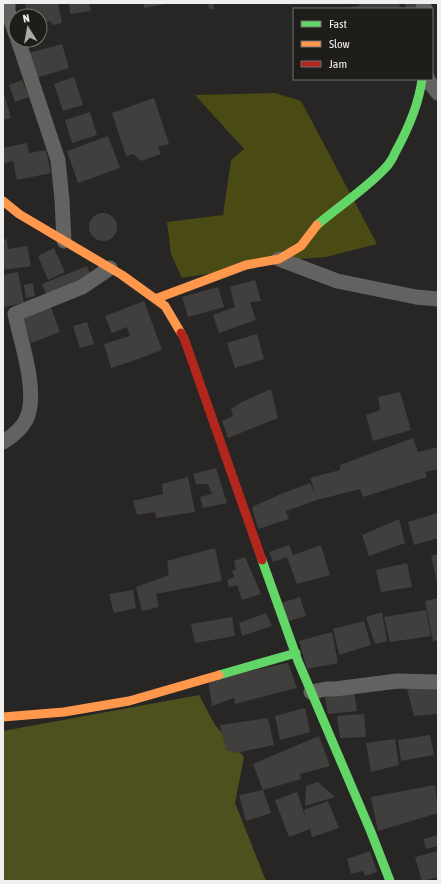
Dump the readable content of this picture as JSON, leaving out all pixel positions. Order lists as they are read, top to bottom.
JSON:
{
  "legend": ["Fast", "Slow", "Jam"],
  "north": "top"
}
